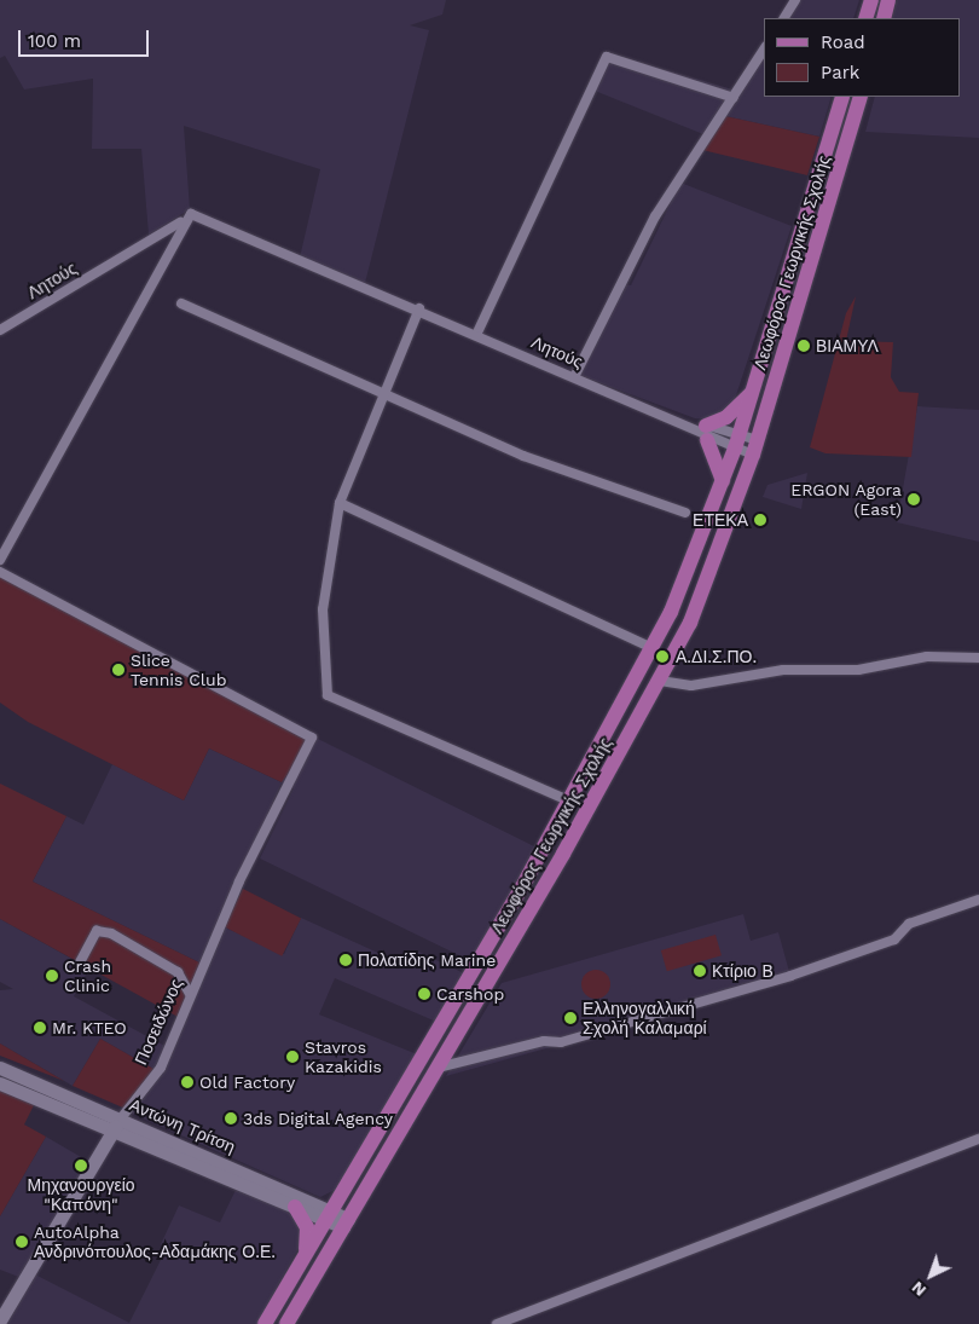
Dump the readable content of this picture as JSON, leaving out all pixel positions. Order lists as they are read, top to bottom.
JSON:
{
  "streets": {
    "main road": ["Λεωφόρος Γεωργικής Σχολής"],
    "street": ["Λητούς", "Ποσειδώνος", "Αντώνη Τρίτση"]
  },
  "crossings": [
    ["Λεωφόρος Γεωργικής Σχολής", "Λητούς"],
    ["Λεωφόρος Γεωργικής Σχολής", "Αντώνη Τρίτση"],
    ["Ποσειδώνος", "Αντώνη Τρίτση"]
  ],
  "places": [
    "ΒΙΑΜΥΛ",
    "ERGON Agora (East)",
    "ΕΤΕΚΑ",
    "Α.ΔΙ.Σ.ΠΟ.",
    "Slice Tennis Club",
    "Πολατίδης Marine",
    "Κτίριο Β",
    "Crash Clinic",
    "Carshop",
    "Ελληνογαλλική Σχολή Καλαμαρί",
    "Mr. KTEO",
    "Stavros Kazakidis",
    "Old Factory",
    "3ds Digital Agency",
    "Μηχανουργείο \"Καπόνη\"",
    "AutoAlpha Ανδρινόπουλος-Αδαμάκης Ο.Ε."
  ],
  "legend": ["Road", "Park"],
  "scale_bar": "100 m",
  "north": "bottom left"
}
